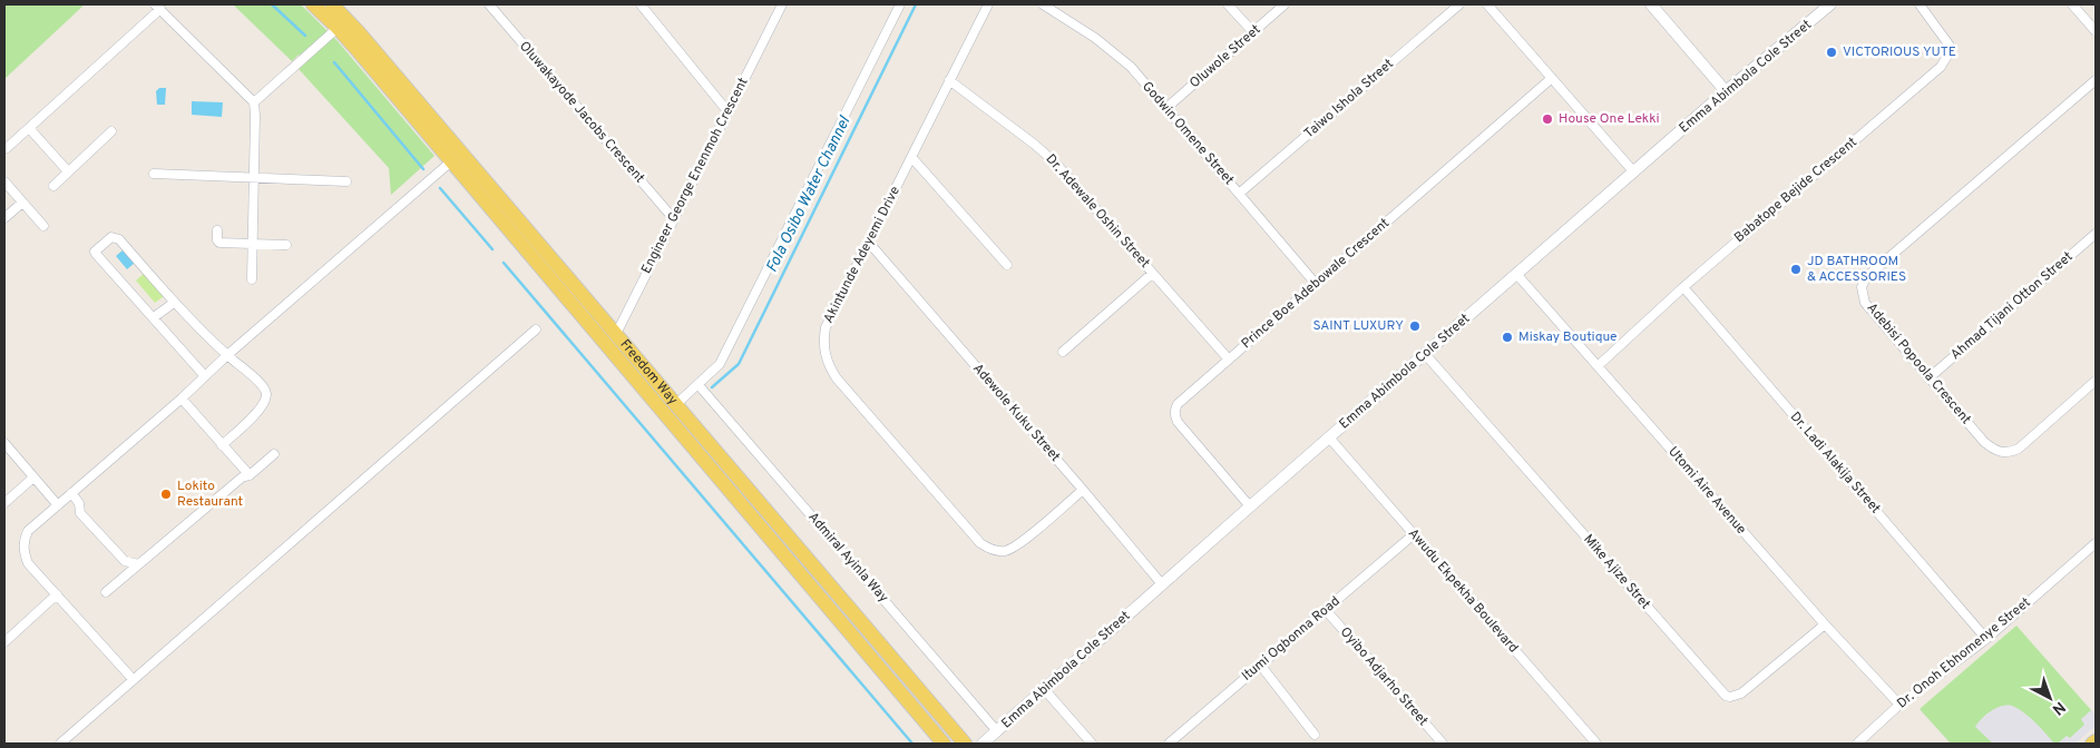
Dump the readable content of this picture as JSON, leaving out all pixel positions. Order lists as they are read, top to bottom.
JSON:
{
  "streets": {
    "main road": ["Freedom Way"],
    "street": [
      "Oluwole Street",
      "Emma Abimbola Cole Street",
      "Taiwo Ishola Street",
      "Oluwakayode Jacobs Crescent",
      "Godwin Omene Street",
      "Engineer George Enenmoh Crescent",
      "Babatope Bejide Crescent",
      "Dr. Adewale Oshin Street",
      "Akintunde Adeyemi Drive",
      "Prince Boe Adebowale Crescent",
      "Ahmad Tijani Otton Street",
      "Adebisi Popoola Crescent",
      "Adewole Kuku Street",
      "Dr. Ladi Alakija Street",
      "Utomi Aire Avenue",
      "Admiral Ayinla Way",
      "Mike Ajize Stret",
      "Awudu Ekpekha Boulevard",
      "Itumi Ogbonna Road",
      "Dr. Onoh Ebhomenye Street",
      "Oyibo Adjarho Street"
    ]
  },
  "crossings": [
    ["Oluwole Street", "Godwin Omene Street"],
    ["Emma Abimbola Cole Street", "Prince Boe Adebowale Crescent"],
    ["Emma Abimbola Cole Street", "Adewole Kuku Street"],
    ["Emma Abimbola Cole Street", "Utomi Aire Avenue"],
    ["Emma Abimbola Cole Street", "Admiral Ayinla Way"],
    ["Emma Abimbola Cole Street", "Mike Ajize Stret"],
    ["Emma Abimbola Cole Street", "Awudu Ekpekha Boulevard"],
    ["Taiwo Ishola Street", "Godwin Omene Street"],
    ["Oluwakayode Jacobs Crescent", "Engineer George Enenmoh Crescent"],
    ["Godwin Omene Street", "Prince Boe Adebowale Crescent"],
    ["Engineer George Enenmoh Crescent", "Freedom Way"],
    ["Babatope Bejide Crescent", "Dr. Ladi Alakija Street"],
    ["Babatope Bejide Crescent", "Utomi Aire Avenue"],
    ["Dr. Adewale Oshin Street", "Akintunde Adeyemi Drive"],
    ["Dr. Adewale Oshin Street", "Prince Boe Adebowale Crescent"],
    ["Akintunde Adeyemi Drive", "Adewole Kuku Street"],
    ["Ahmad Tijani Otton Street", "Adebisi Popoola Crescent"],
    ["Dr. Ladi Alakija Street", "Dr. Onoh Ebhomenye Street"],
    ["Utomi Aire Avenue", "Mike Ajize Stret"],
    ["Utomi Aire Avenue", "Dr. Onoh Ebhomenye Street"],
    ["Awudu Ekpekha Boulevard", "Itumi Ogbonna Road"],
    ["Itumi Ogbonna Road", "Oyibo Adjarho Street"]
  ],
  "water": ["Fola Osibo Water Channel"],
  "places": [
    "VICTORIOUS YUTE",
    "House One Lekki",
    "JD BATHROOM & ACCESSORIES",
    "SAINT LUXURY",
    "Miskay Boutique",
    "Lokito Restaurant"
  ],
  "north": "bottom right"
}
